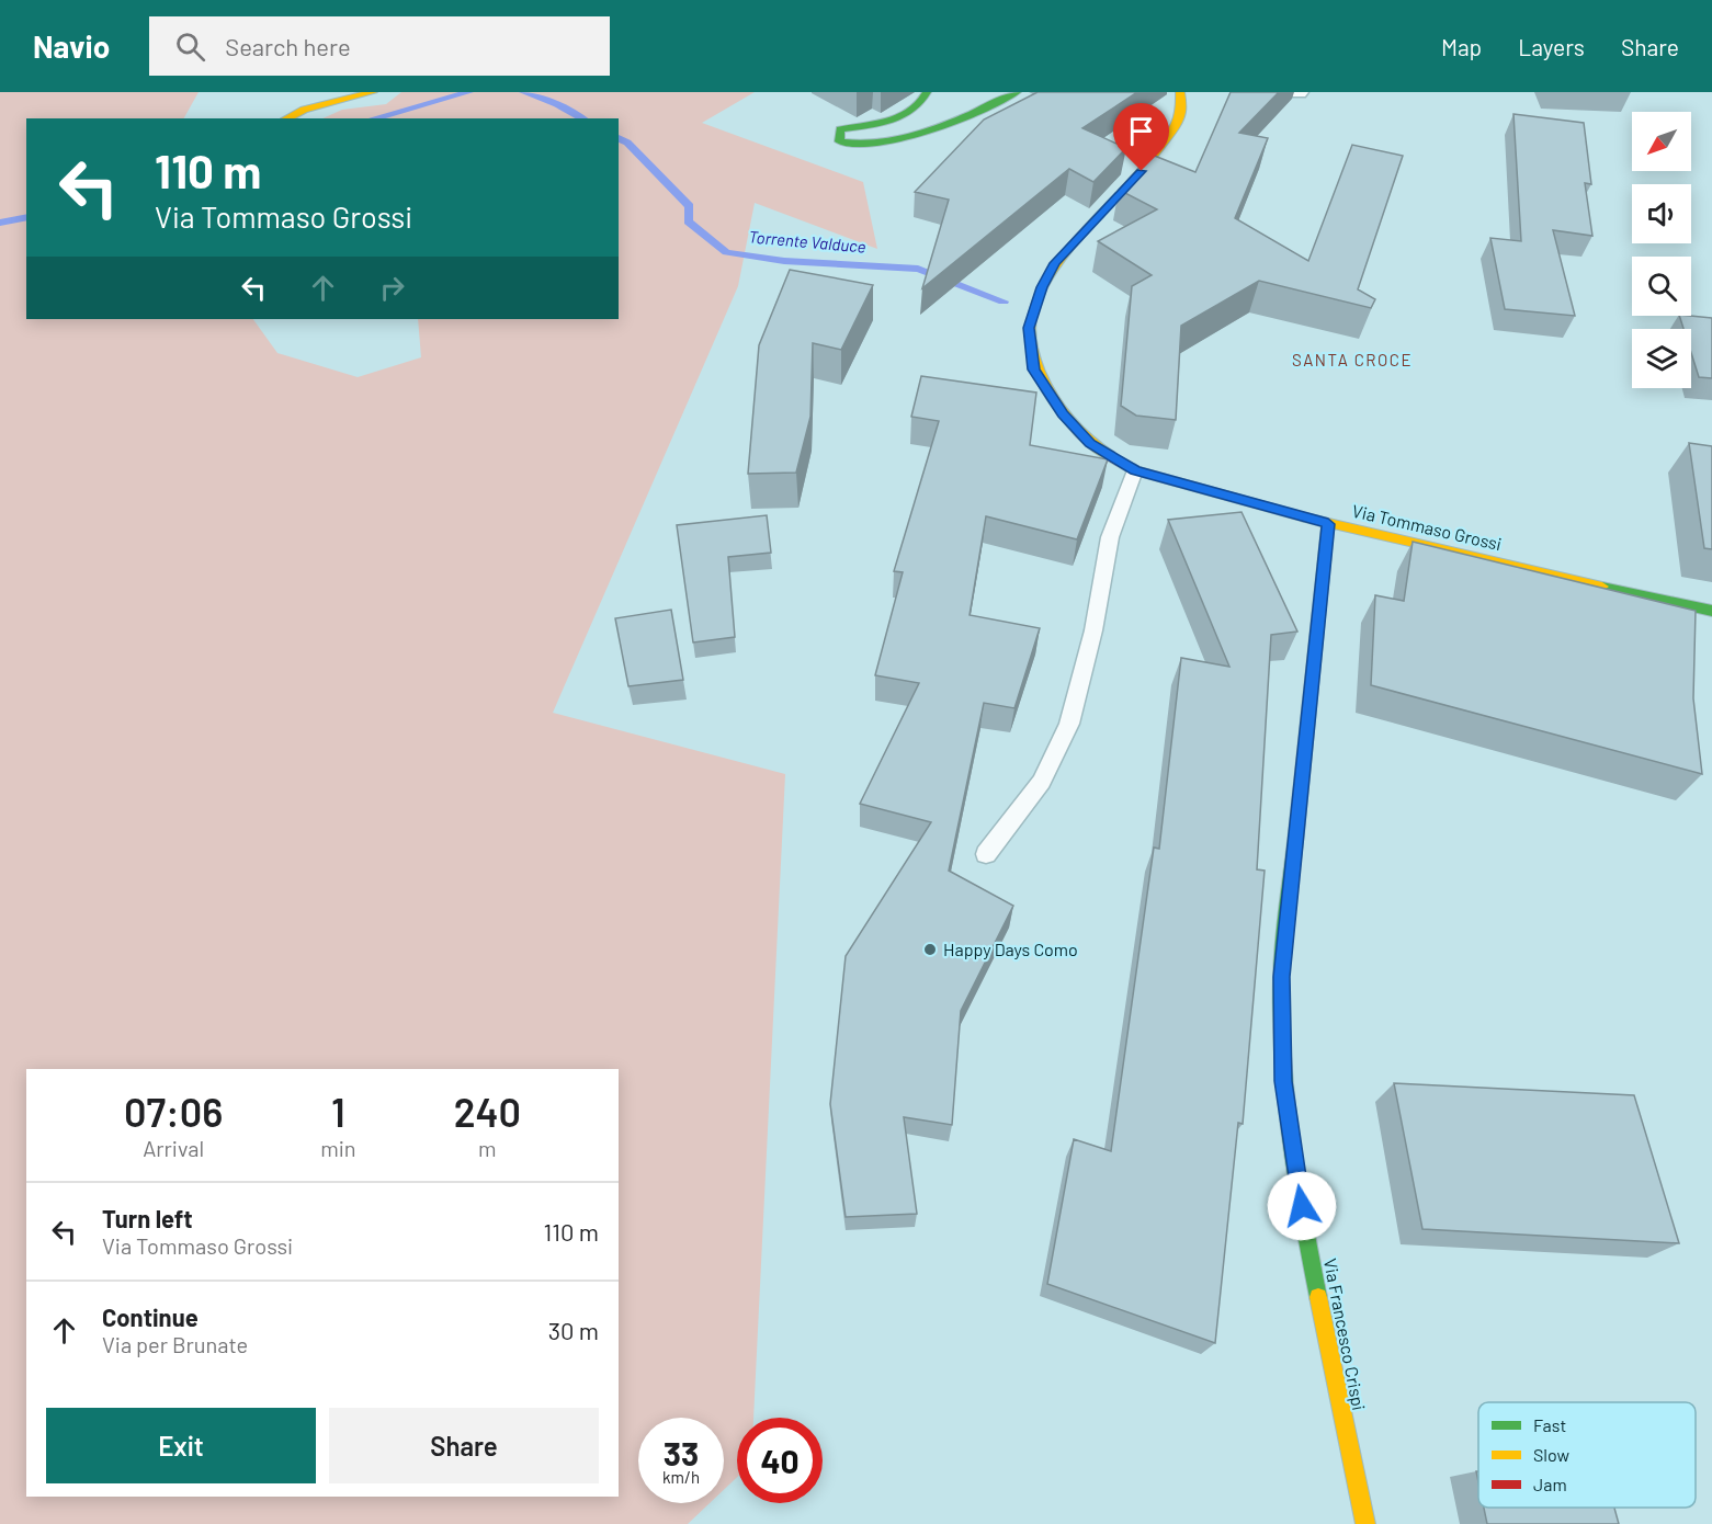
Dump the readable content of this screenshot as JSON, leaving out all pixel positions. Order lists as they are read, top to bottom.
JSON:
{
  "streets": {
    "street": ["Via Tommaso Grossi", "Via Francesco Crispi"]
  },
  "crossings": [
    ["Via Tommaso Grossi", "Via Francesco Crispi"]
  ],
  "districts": ["SANTA CROCE"],
  "water": ["Torrente Valduce"],
  "places": ["Happy Days Como"],
  "legend": ["Fast", "Slow", "Jam"],
  "north": "bottom left",
  "page": {
    "header": "Navio",
    "search": "Search here",
    "nav": ["Map", "Layers", "Share"],
    "turn": ["110 m", "Via Tommaso Grossi"],
    "eta": [
      "07:06",
      "Arrival",
      "1",
      "min",
      "240",
      "m"
    ],
    "list": [
      {
        "name": "Turn left",
        "note": "Via Tommaso Grossi",
        "value": "110 m"
      },
      {
        "name": "Continue",
        "note": "Via per Brunate",
        "value": "30 m"
      }
    ],
    "buttons": ["Exit", "Share"],
    "speed": "33 km/h",
    "limit": "40"
  }
}
